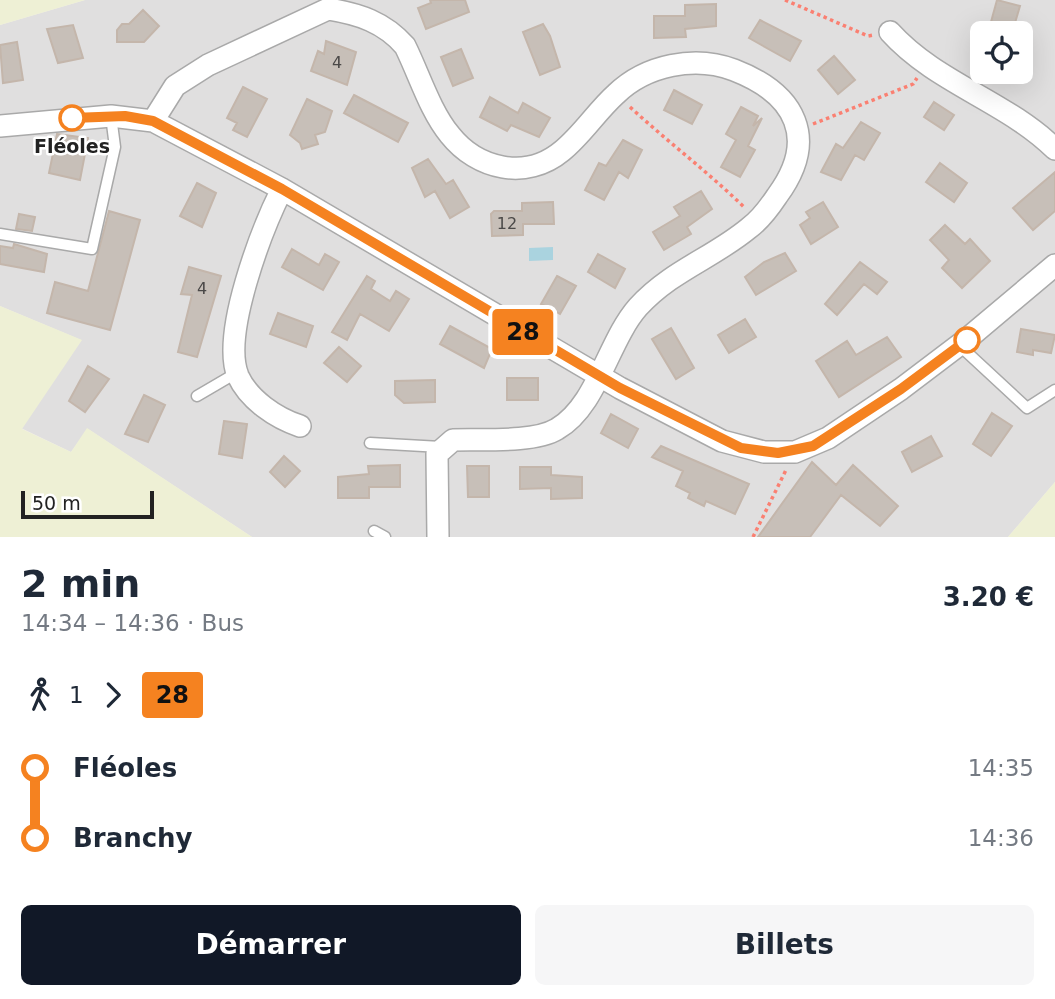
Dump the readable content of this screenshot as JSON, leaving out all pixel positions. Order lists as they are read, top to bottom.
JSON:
{
  "places": ["Fléoles"],
  "lines": ["bus line 28"],
  "house_numbers": ["4", "12", "4"],
  "scale_bar": "50 m",
  "page": {
    "on_map": "28",
    "scale": "50 m",
    "heading": ["2 min", "14:34 – 14:36 · Bus", "3.20 €"],
    "legs": ["1", "28"],
    "list": [
      {
        "name": "Fléoles",
        "value": "14:35"
      },
      {
        "name": "Branchy",
        "value": "14:36"
      }
    ],
    "buttons": ["Démarrer", "Billets"]
  }
}
